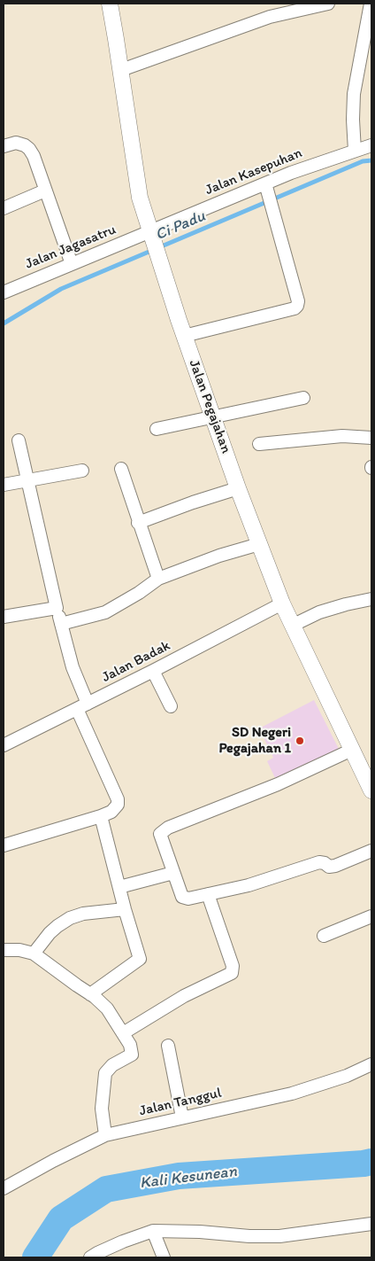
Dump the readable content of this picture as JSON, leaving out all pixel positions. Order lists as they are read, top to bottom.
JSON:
{
  "streets": {
    "street": [
      "Jalan Kasepuhan",
      "Jalan Jagasatru",
      "Jalan Pegajahan",
      "Jalan Badak",
      "Jalan Tanggul"
    ]
  },
  "crossings": [
    ["Jalan Kasepuhan", "Jalan Jagasatru"],
    ["Jalan Kasepuhan", "Jalan Pegajahan"],
    ["Jalan Jagasatru", "Jalan Pegajahan"],
    ["Jalan Pegajahan", "Jalan Badak"]
  ],
  "water": ["Ci Padu", "Kali Kesunean"],
  "places": ["SD Negeri Pegajahan 1"]
}
